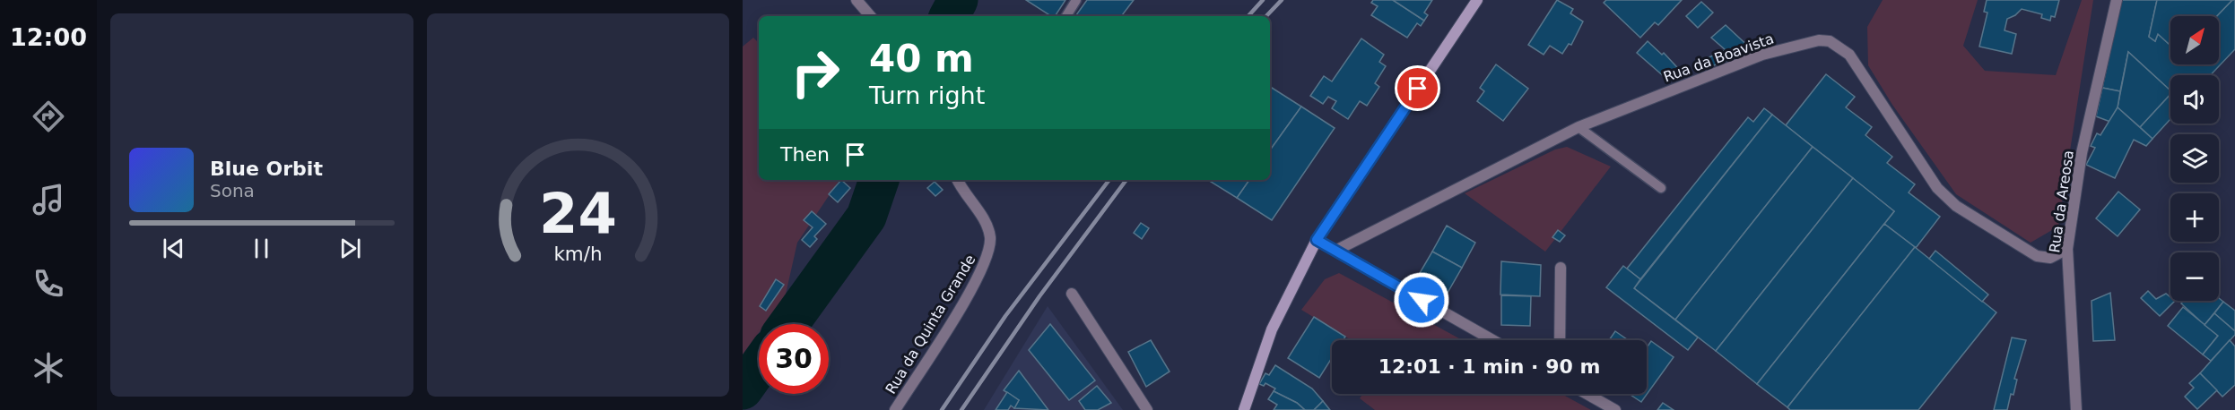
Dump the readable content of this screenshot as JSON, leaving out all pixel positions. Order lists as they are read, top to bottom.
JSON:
{
  "streets": {
    "street": ["Rua da Boavista", "Rua da Areosa", "Rua da Quinta Grande"]
  },
  "crossings": [
    ["Rua da Boavista", "Rua da Areosa"]
  ],
  "north": "top right",
  "page": {
    "tabs": "12:00",
    "map_buttons": ["+", "−"],
    "turn": ["40 m", "Turn right"],
    "then": "Then",
    "song": ["Blue Orbit", "Sona"],
    "limit": "30",
    "trip": "12:01 · 1 min · 90 m",
    "gauge": ["24", "km/h"]
  }
}
